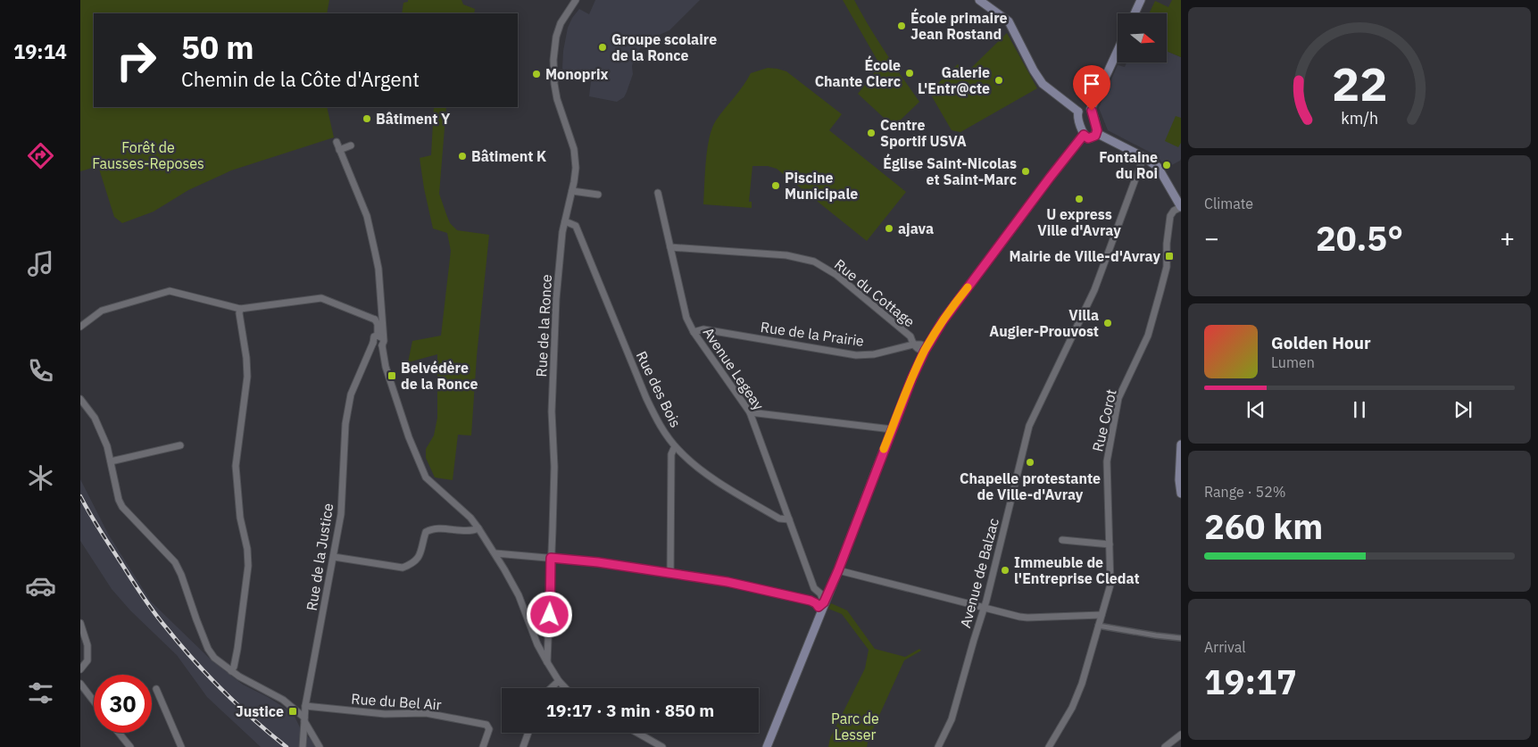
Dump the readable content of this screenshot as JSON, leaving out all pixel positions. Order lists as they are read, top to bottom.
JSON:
{
  "streets": {
    "street": [
      "Rue du Cottage",
      "Rue de la Ronce",
      "Rue de la Prairie",
      "Avenue Legeay",
      "Rue des Bois",
      "Rue Corot",
      "Rue de la Justice",
      "Avenue de Balzac",
      "Rue du Bel Air"
    ]
  },
  "crossings": [
    ["Rue du Cottage", "Rue de la Prairie"],
    ["Rue du Cottage", "Avenue Legeay"],
    ["Rue de la Ronce", "Rue des Bois"],
    ["Rue de la Prairie", "Avenue Legeay"],
    ["Avenue Legeay", "Rue des Bois"],
    ["Rue de la Justice", "Rue du Bel Air"]
  ],
  "parks": ["Forêt de Fausses-Reposes", "Parc de Lesser"],
  "places": {
    "other": [
      "École primaire Jean Rostand",
      "Groupe scolaire de la Ronce",
      "École Chante Clerc",
      "Monoprix",
      "Galerie L'Entr@cte",
      "Bâtiment Y",
      "Centre Sportif USVA",
      "Bâtiment K",
      "Fontaine du Roi",
      "Église Saint-Nicolas et Saint-Marc",
      "Piscine Municipale",
      "U express Ville d'Avray",
      "ajava",
      "Villa Augier-Prouvost",
      "Chapelle protestante de Ville-d'Avray",
      "Immeuble de l'Entreprise Cledat"
    ],
    "transit": ["Mairie de Ville-d'Avray", "Belvédère de la Ronce", "Justice"]
  },
  "north": "right",
  "page": {
    "tabs": "19:14",
    "turn": ["50 m", "Chemin de la Côte d'Argent"],
    "tile": [
      "Climate",
      ["Range · 52%", "260 km"],
      ["Arrival", "19:17"]
    ],
    "heat": ["−", "20.5°", "+"],
    "song": ["Golden Hour", "Lumen"],
    "limit": "30",
    "trip": "19:17 · 3 min · 850 m",
    "gauge": ["22", "km/h"]
  }
}
